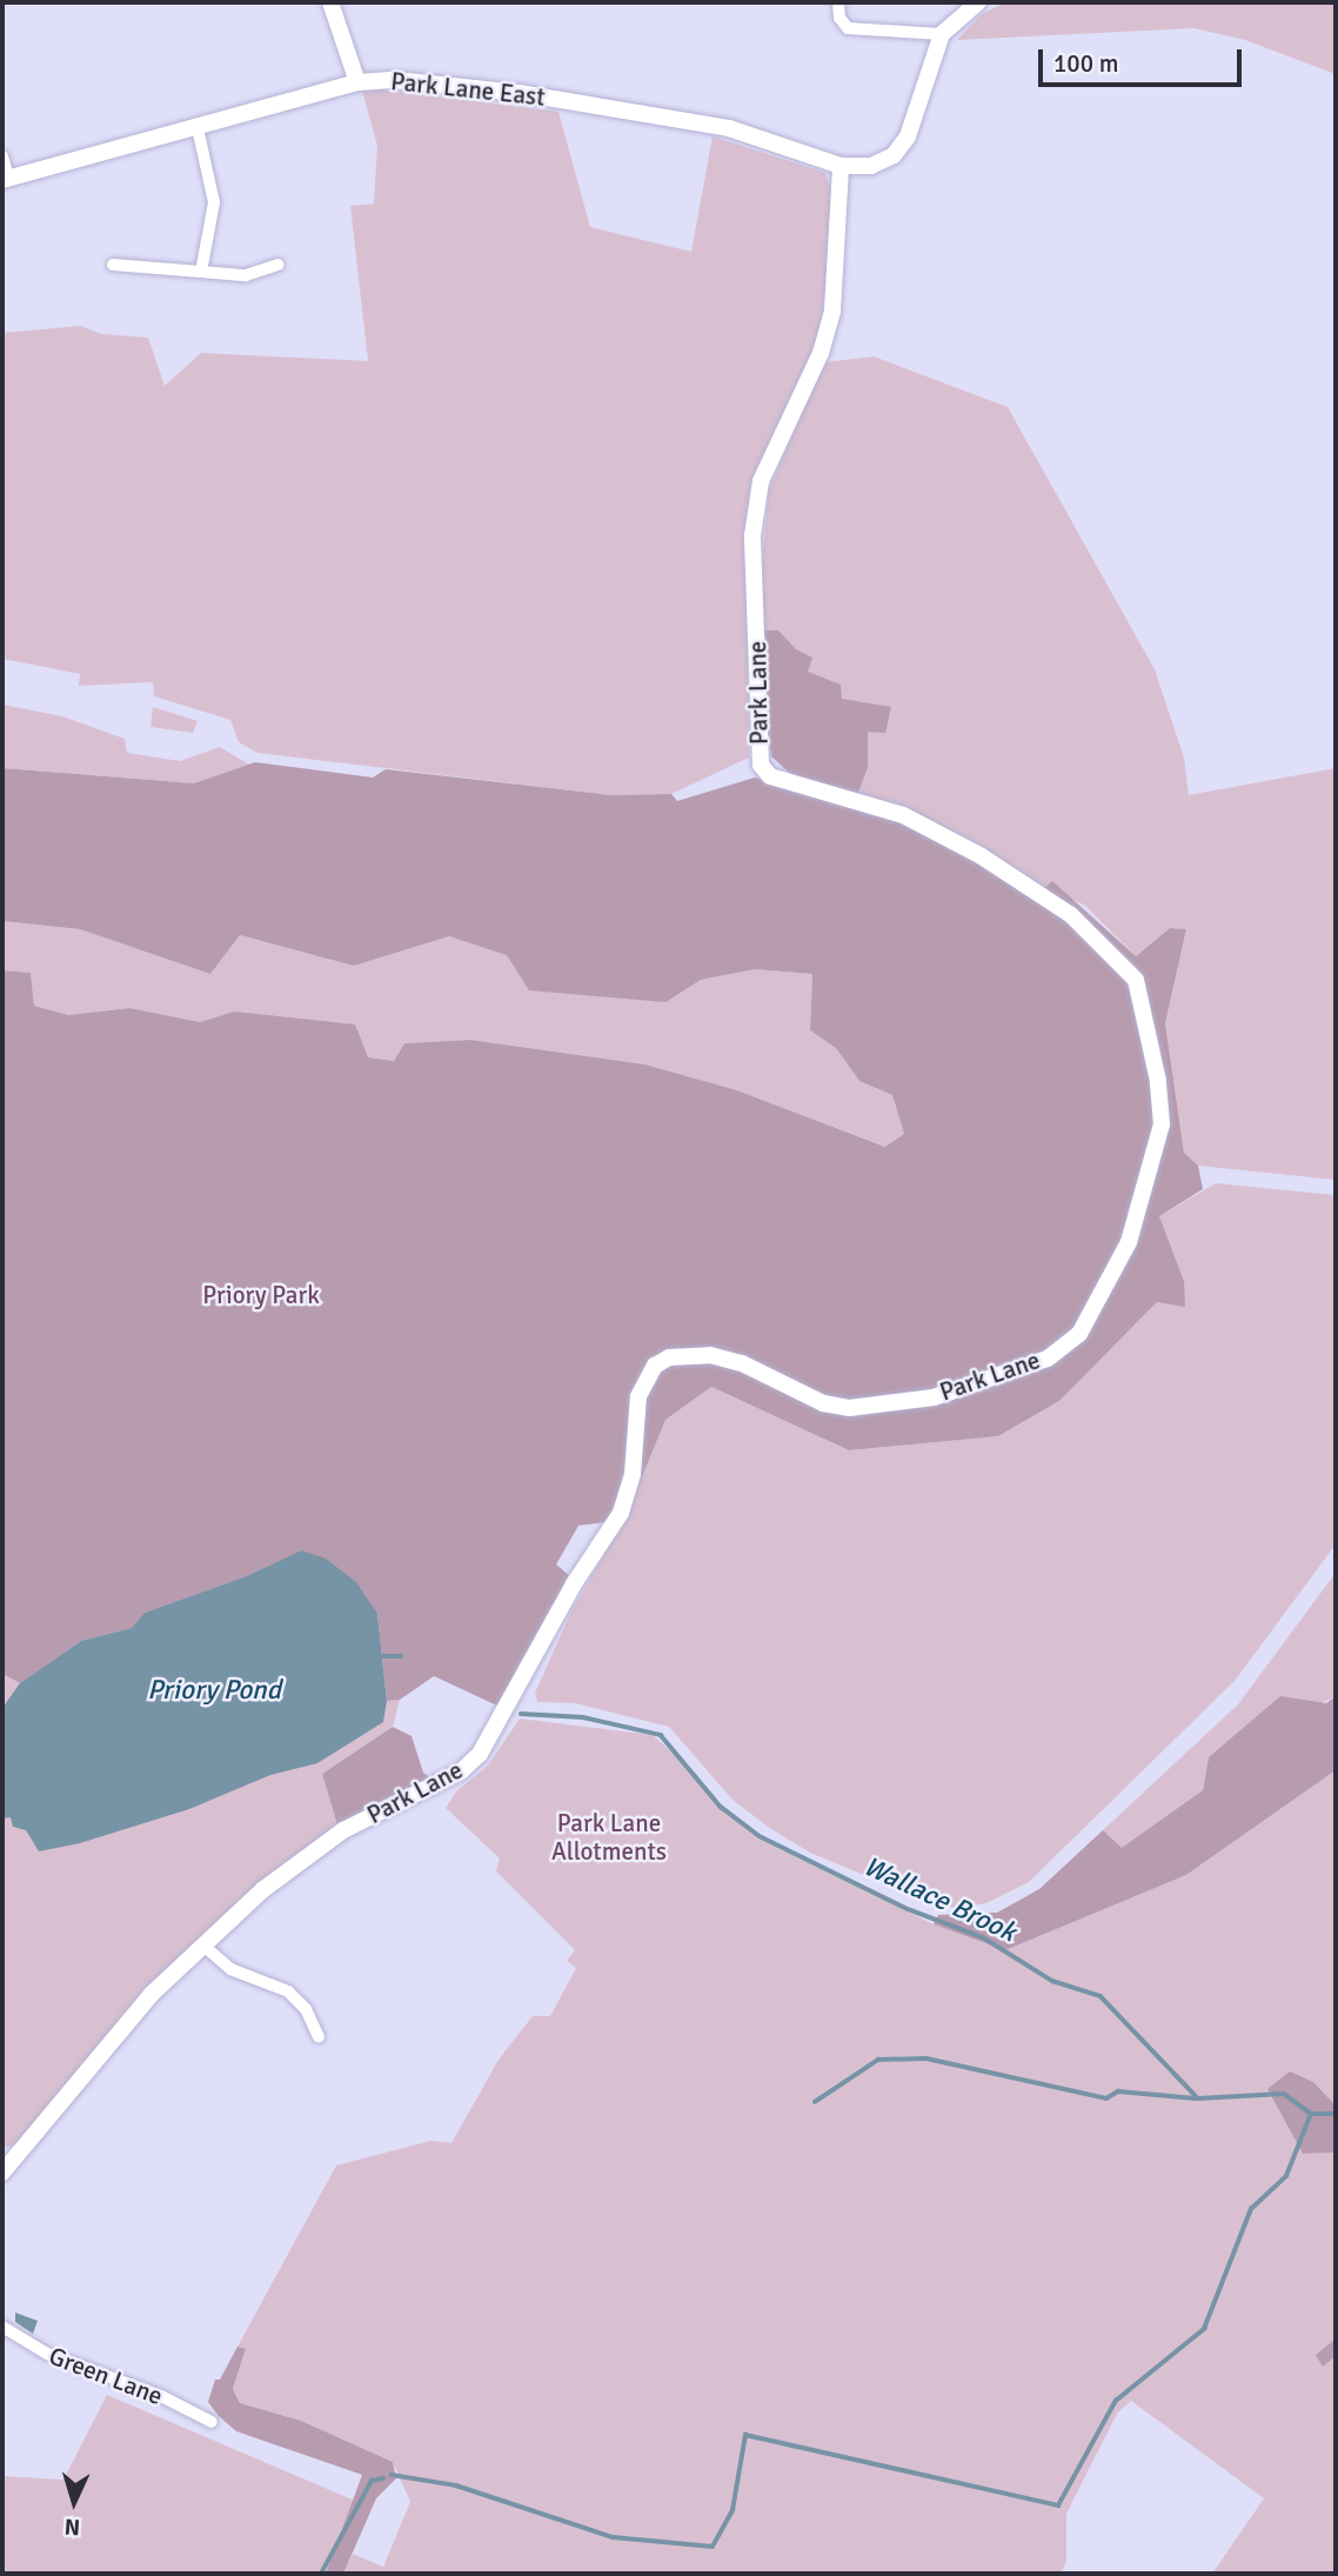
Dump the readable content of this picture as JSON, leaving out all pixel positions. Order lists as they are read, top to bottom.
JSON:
{
  "streets": {
    "street": ["Park Lane East", "Park Lane", "Green Lane"]
  },
  "crossings": [
    ["Park Lane East", "Park Lane"]
  ],
  "water": ["Priory Pond", "Wallace Brook"],
  "parks": ["Priory Park", "Park Lane Allotments"],
  "scale_bar": "100 m",
  "north": "bottom"
}
